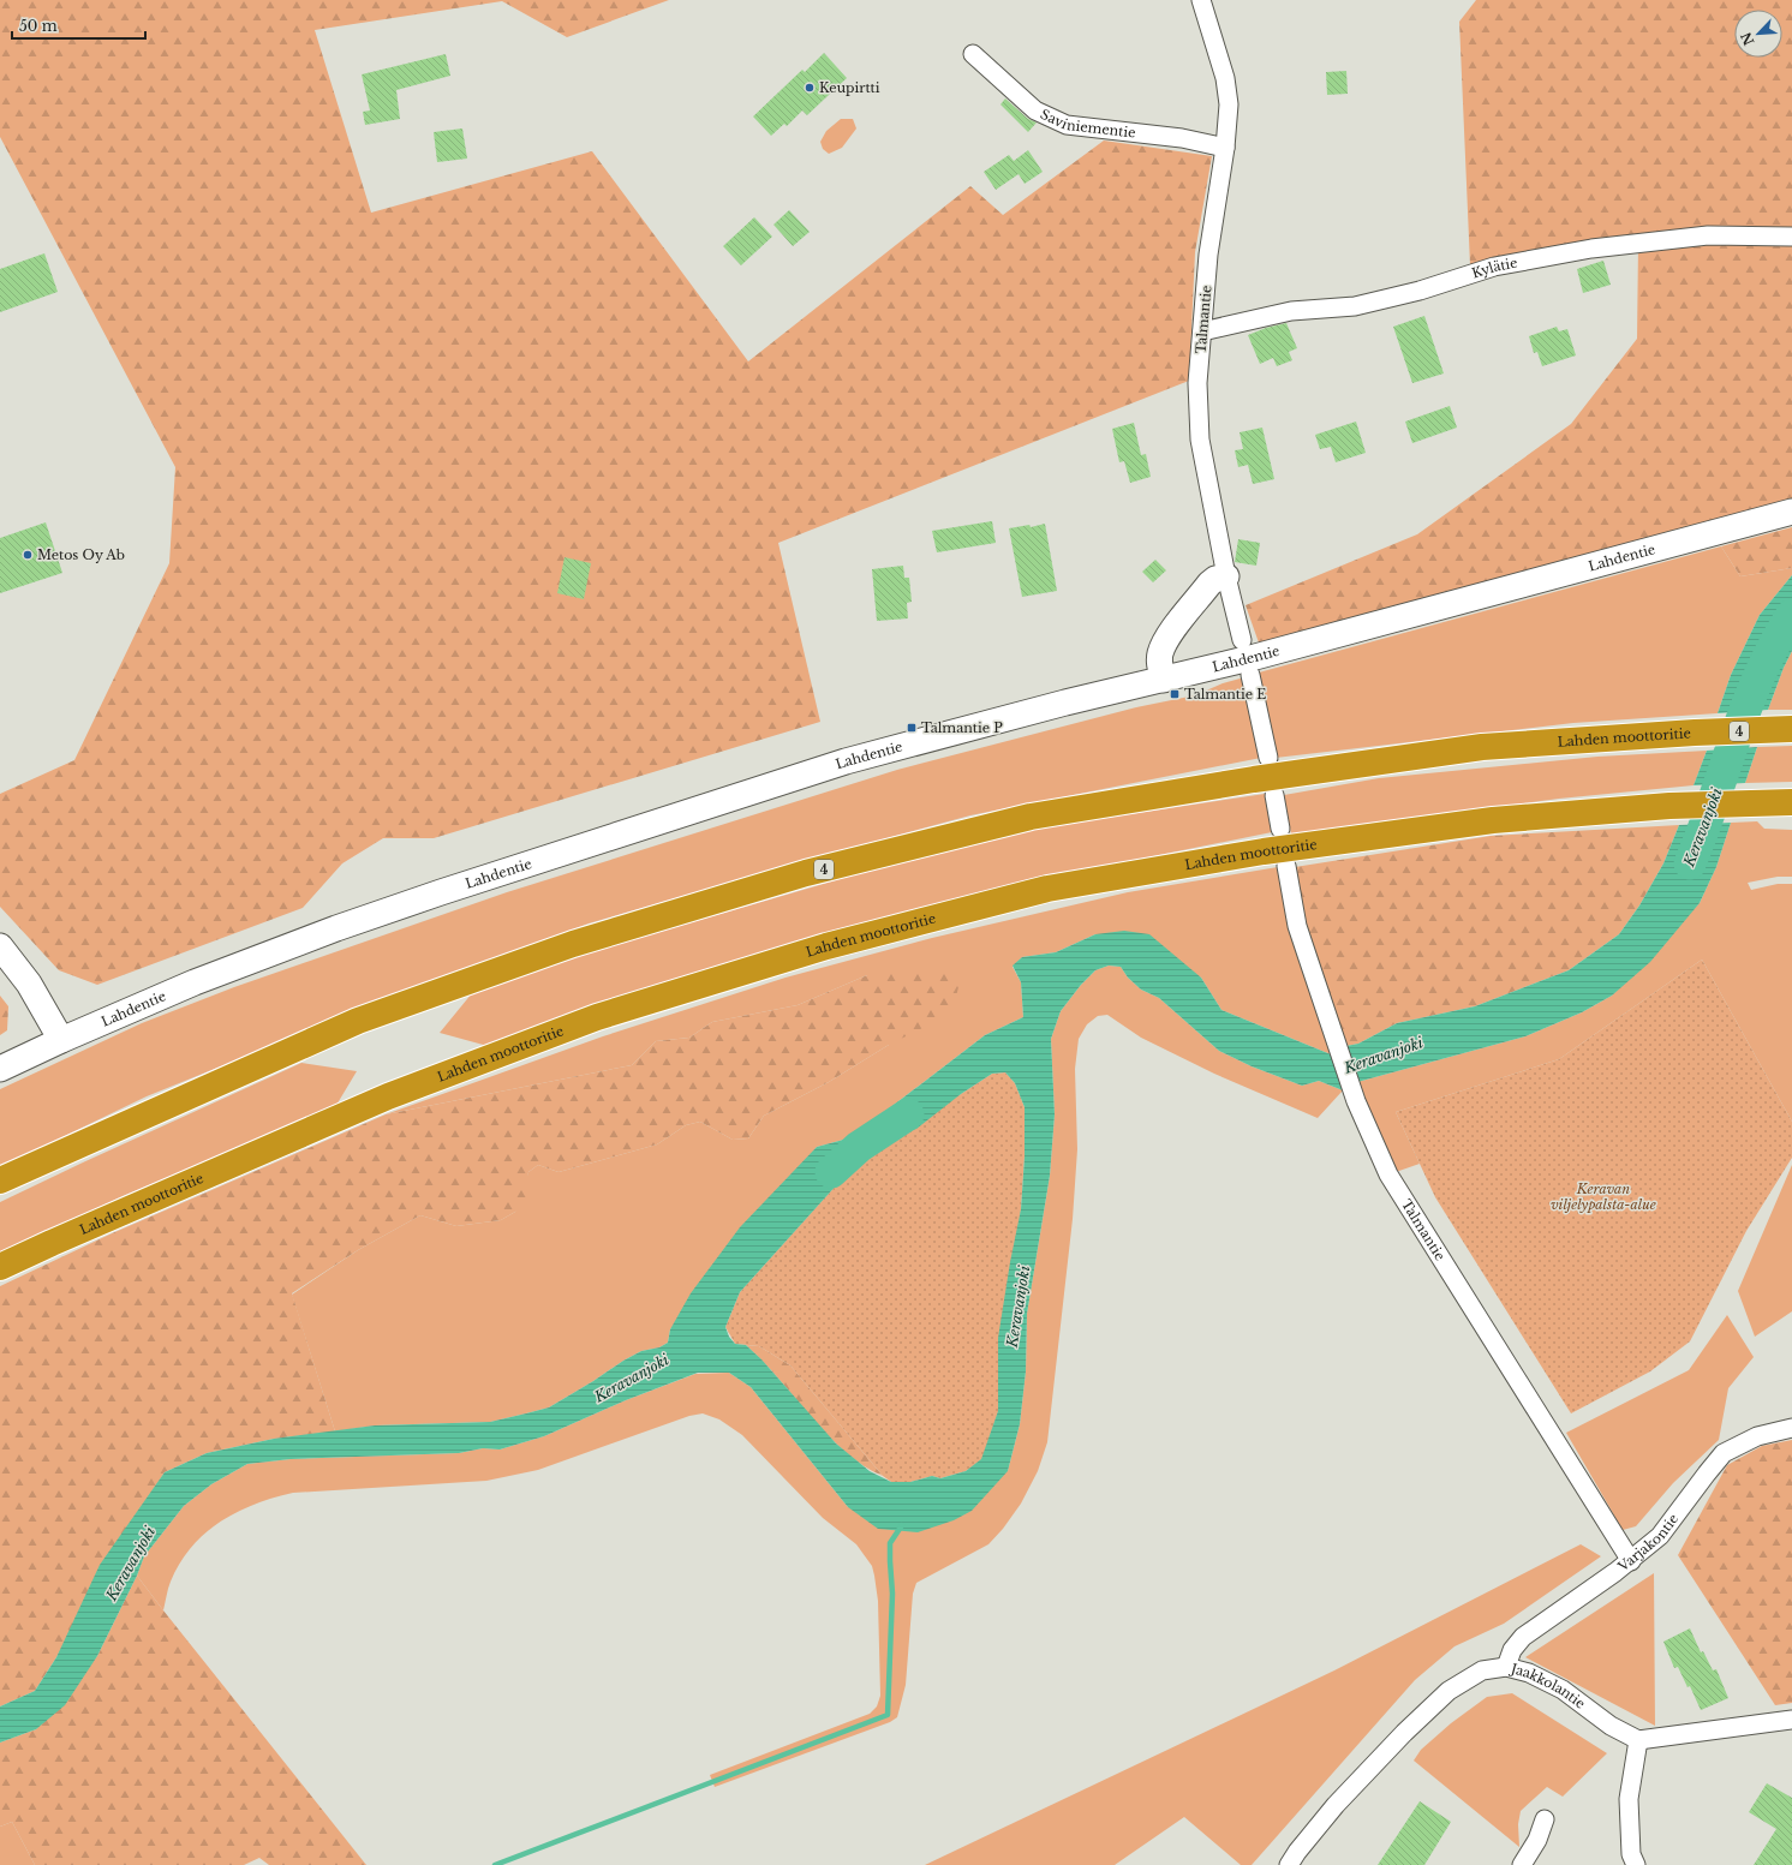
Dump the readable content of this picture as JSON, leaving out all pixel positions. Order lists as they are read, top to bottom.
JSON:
{
  "streets": {
    "highway": ["4", "Lahden moottoritie"],
    "main road": ["Lahdentie"],
    "street": [
      "Saviniementie",
      "Kylätie",
      "Talmantie",
      "Varjakontie",
      "Jaakkolantie"
    ]
  },
  "crossings": [
    ["Saviniementie", "Talmantie"],
    ["Kylätie", "Talmantie"],
    ["Talmantie", "Varjakontie"],
    ["Varjakontie", "Jaakkolantie"]
  ],
  "water": ["Keravanjoki"],
  "parks": ["Keravan viljelypalsta-alue"],
  "places": {
    "other": ["Keupirtti", "Metos Oy Ab"],
    "transit": ["Talmantie E", "Talmantie P"]
  },
  "scale_bar": "50 m",
  "north": "bottom left"
}
